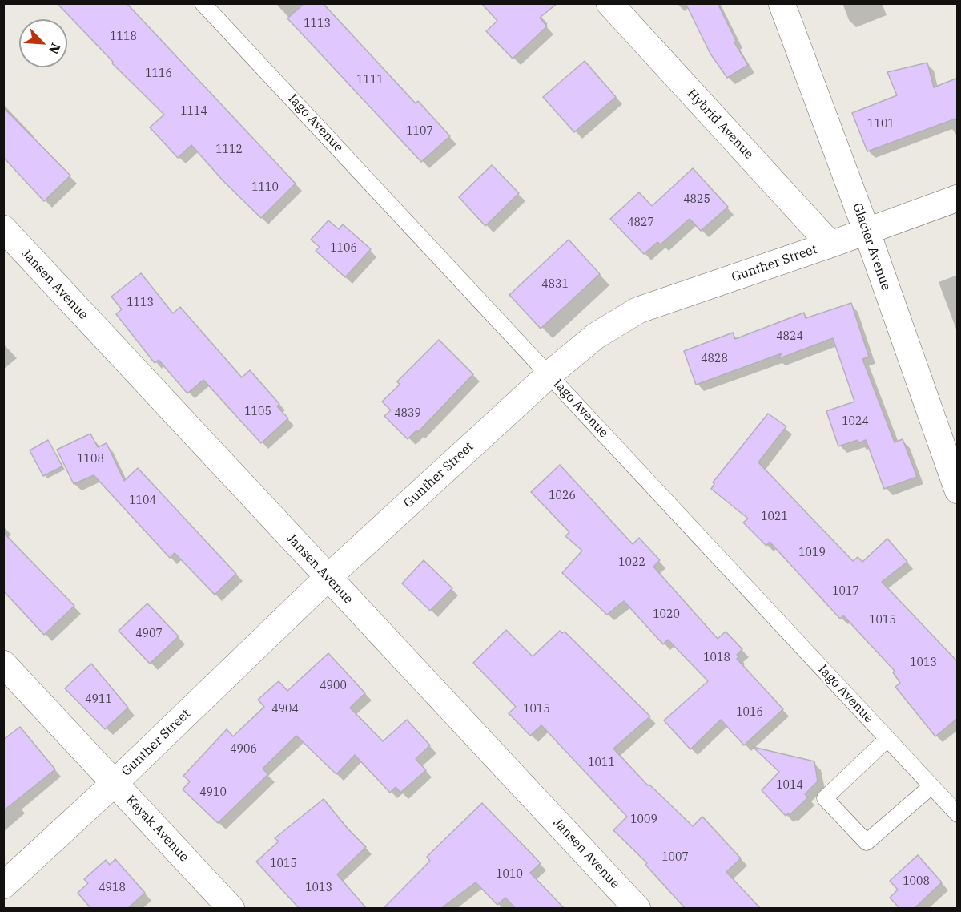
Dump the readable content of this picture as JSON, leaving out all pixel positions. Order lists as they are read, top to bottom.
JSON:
{
  "streets": {
    "street": [
      "Hybrid Avenue",
      "Glacier Avenue",
      "Gunther Street",
      "Jansen Avenue",
      "Kayak Avenue"
    ],
    "lane": ["Iago Avenue"]
  },
  "crossings": [
    ["Iago Avenue", "Gunther Street"],
    ["Hybrid Avenue", "Gunther Street"],
    ["Glacier Avenue", "Gunther Street"],
    ["Gunther Street", "Jansen Avenue"],
    ["Gunther Street", "Kayak Avenue"]
  ],
  "house_numbers": [
    "1113",
    "1118",
    "1116",
    "1111",
    "1114",
    "1101",
    "1107",
    "1112",
    "1110",
    "4825",
    "4827",
    "1106",
    "4831",
    "1113",
    "4824",
    "4828",
    "1105",
    "4839",
    "1024",
    "1108",
    "1026",
    "1104",
    "1021",
    "1019",
    "1022",
    "1017",
    "1020",
    "1015",
    "4907",
    "1018",
    "1013",
    "4900",
    "4911",
    "4904",
    "1015",
    "1016",
    "4906",
    "1011",
    "1014",
    "4910",
    "1009",
    "1007",
    "1015",
    "1010",
    "1008",
    "4918",
    "1013"
  ],
  "north": "bottom right"
}
